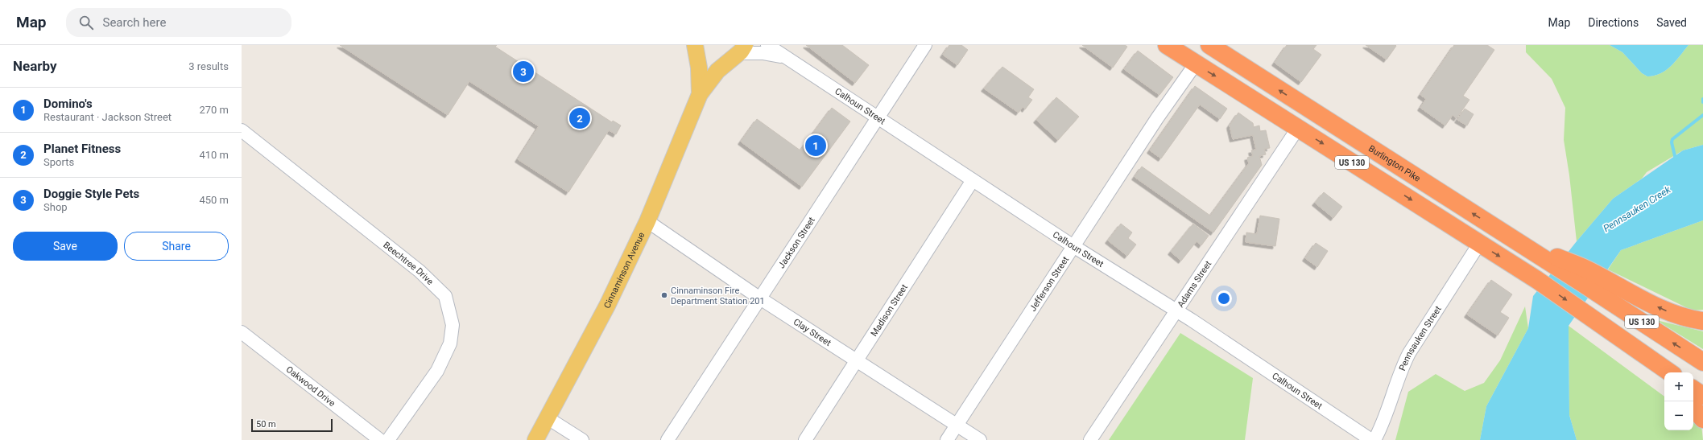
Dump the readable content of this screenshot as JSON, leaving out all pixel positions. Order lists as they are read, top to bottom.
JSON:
{
  "streets": {
    "highway": ["US 130", "Burlington Pike"],
    "main road": ["Calhoun Street", "Cinnaminson Avenue"],
    "street": [
      "Jackson Street",
      "Beechtree Drive",
      "Jefferson Street",
      "Adams Street",
      "Madison Street",
      "Clay Street",
      "Pennsauken Street",
      "Oakwood Drive"
    ]
  },
  "crossings": [
    ["Calhoun Street", "Jackson Street"],
    ["Calhoun Street", "Cinnaminson Avenue"],
    ["Calhoun Street", "Jefferson Street"],
    ["Calhoun Street", "Adams Street"],
    ["Calhoun Street", "Madison Street"],
    ["US 130", "Burlington Pike"],
    ["US 130", "Jefferson Street"],
    ["US 130", "Adams Street"],
    ["US 130", "Pennsauken Street"],
    ["Jackson Street", "Clay Street"],
    ["Cinnaminson Avenue", "Clay Street"],
    ["Jefferson Street", "Clay Street"],
    ["Madison Street", "Clay Street"]
  ],
  "water": ["Pennsauken Creek"],
  "places": ["Cinnaminson Fire Department Station 201"],
  "scale_bar": "50 m",
  "page": {
    "header": "Map",
    "search": "Search here",
    "nav": ["Map", "Directions", "Saved"],
    "heading": ["Nearby", "3 results"],
    "pins": ["3", "2", "1"],
    "list": [
      {
        "mark": "1",
        "name": "Domino's",
        "note": "Restaurant · Jackson Street",
        "value": "270 m"
      },
      {
        "mark": "2",
        "name": "Planet Fitness",
        "note": "Sports",
        "value": "410 m"
      },
      {
        "mark": "3",
        "name": "Doggie Style Pets",
        "note": "Shop",
        "value": "450 m"
      }
    ],
    "buttons": ["Save", "Share"],
    "map_buttons": ["+", "−"],
    "scale": "50 m"
  }
}
